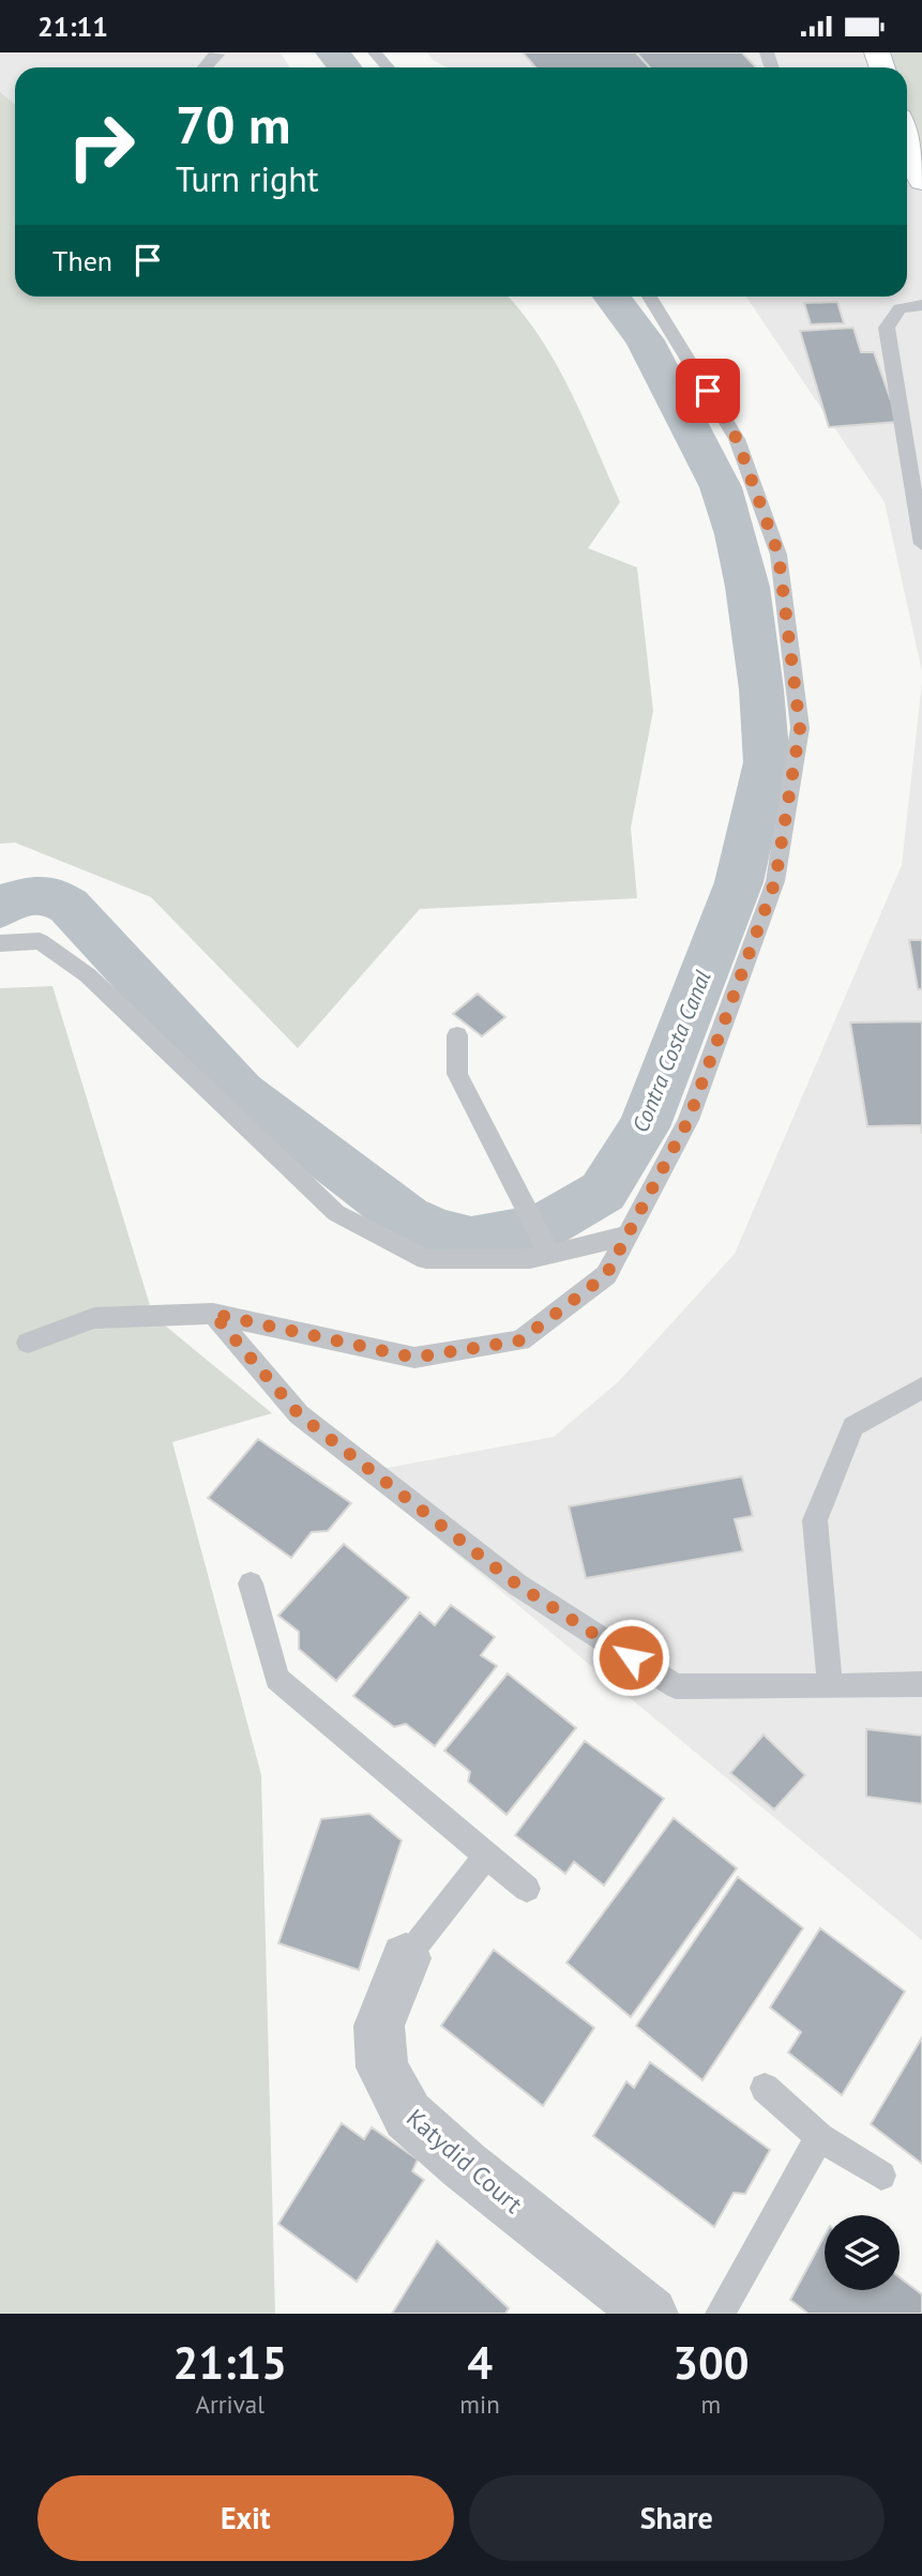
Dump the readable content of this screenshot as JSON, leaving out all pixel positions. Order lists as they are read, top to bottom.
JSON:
{
  "streets": {
    "street": ["Katydid Court"]
  },
  "water": ["Contra Costa Canal"],
  "page": {
    "status": "21:11",
    "turn": ["70 m", "Turn right"],
    "then": "Then",
    "eta": [
      "21:15",
      "Arrival",
      "4",
      "min",
      "300",
      "m"
    ],
    "buttons": ["Exit", "Share"]
  }
}
